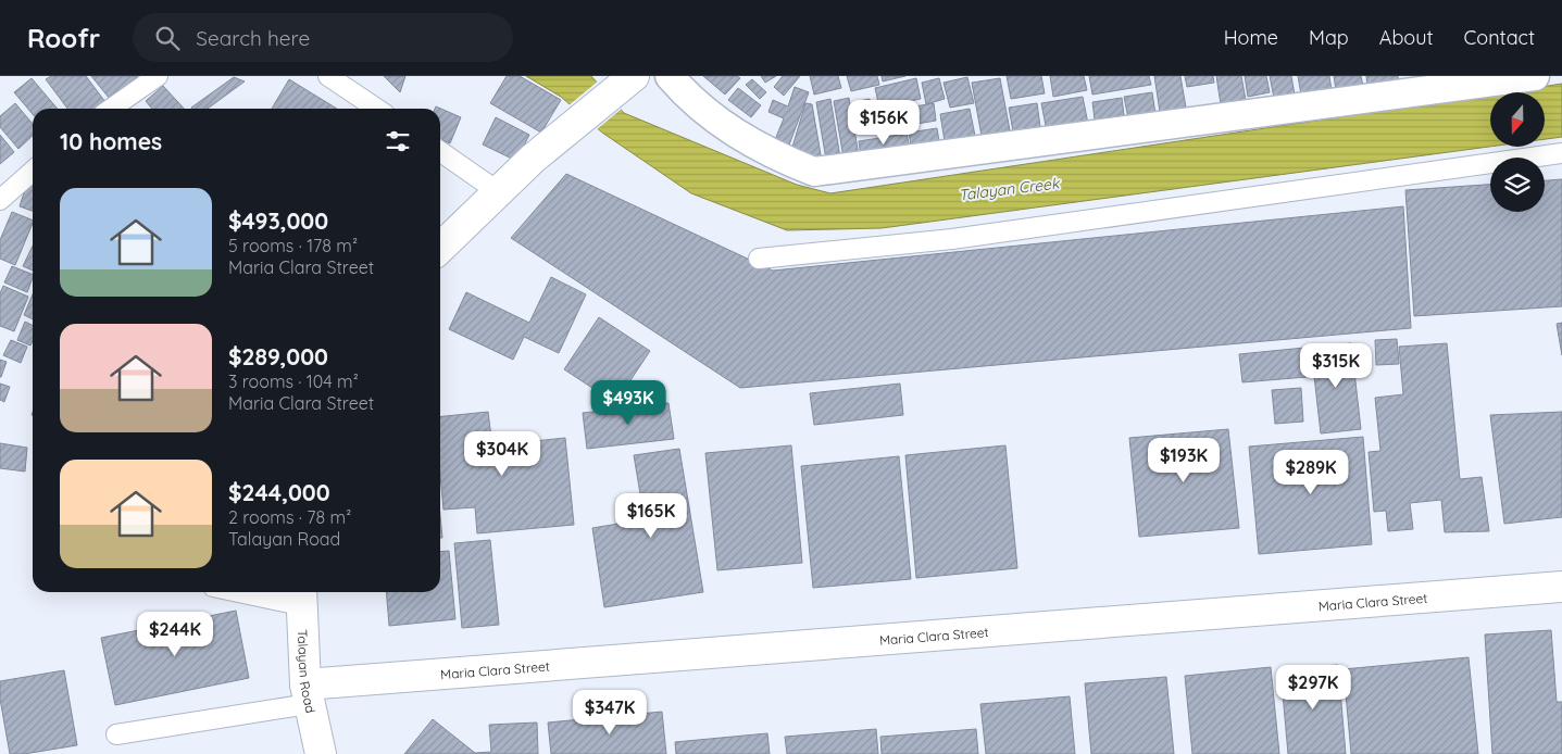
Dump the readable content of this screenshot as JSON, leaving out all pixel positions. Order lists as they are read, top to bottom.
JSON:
{
  "streets": {
    "street": ["Maria Clara Street", "Talayan Road"]
  },
  "crossings": [
    ["Maria Clara Street", "Talayan Road"]
  ],
  "water": ["Talayan Creek"],
  "north": "bottom",
  "page": {
    "header": "Roofr",
    "search": "Search here",
    "nav": [
      "Home",
      "Map",
      "About",
      "Contact"
    ],
    "price": [
      "$156K",
      "$315K",
      "$493K",
      "$304K",
      "$193K",
      "$289K",
      "$165K",
      "$244K",
      "$297K",
      "$347K"
    ],
    "heading": "10 homes",
    "list": [
      {
        "name": "$493,000",
        "note": "5 rooms · 178 m² · Maria Clara Street"
      },
      {
        "name": "$289,000",
        "note": "3 rooms · 104 m² · Maria Clara Street"
      },
      {
        "name": "$244,000",
        "note": "2 rooms · 78 m² · Talayan Road"
      }
    ]
  }
}
